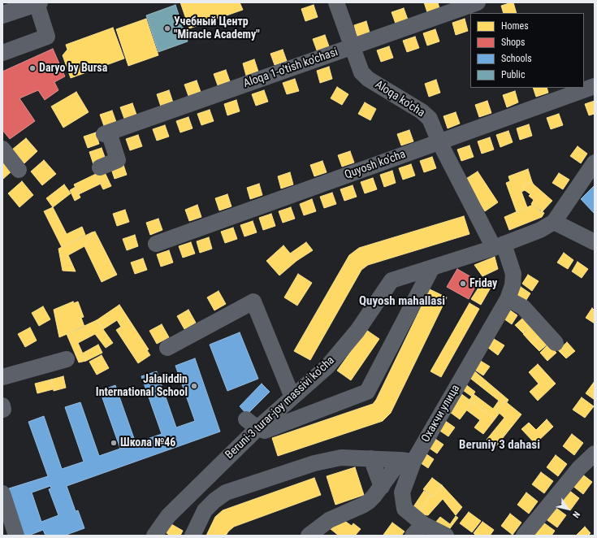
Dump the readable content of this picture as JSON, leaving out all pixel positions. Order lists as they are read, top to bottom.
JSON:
{
  "streets": {
    "street": [
      "Aloqa 1-o'tish ko'chasi",
      "Aloqa ko'cha",
      "Quyosh ko'cha",
      "Beruni-3 turar-joy massivi ko'cha",
      "Охакчи улица"
    ]
  },
  "crossings": [
    ["Aloqa 1-o'tish ko'chasi", "Aloqa ko'cha"],
    ["Aloqa ko'cha", "Quyosh ko'cha"],
    ["Aloqa ko'cha", "Beruni-3 turar-joy massivi ko'cha"],
    ["Aloqa ko'cha", "Охакчи улица"],
    ["Beruni-3 turar-joy massivi ko'cha", "Охакчи улица"]
  ],
  "districts": ["Quyosh mahallasi", "Beruniy 3 dahasi"],
  "places": [
    "Учебный Центр \"Miracle Academy\"",
    "Daryo by Bursa",
    "Friday",
    "Jalaliddin International School",
    "Школа №46"
  ],
  "legend": [
    "Homes",
    "Shops",
    "Schools",
    "Public"
  ],
  "north": "bottom right"
}
